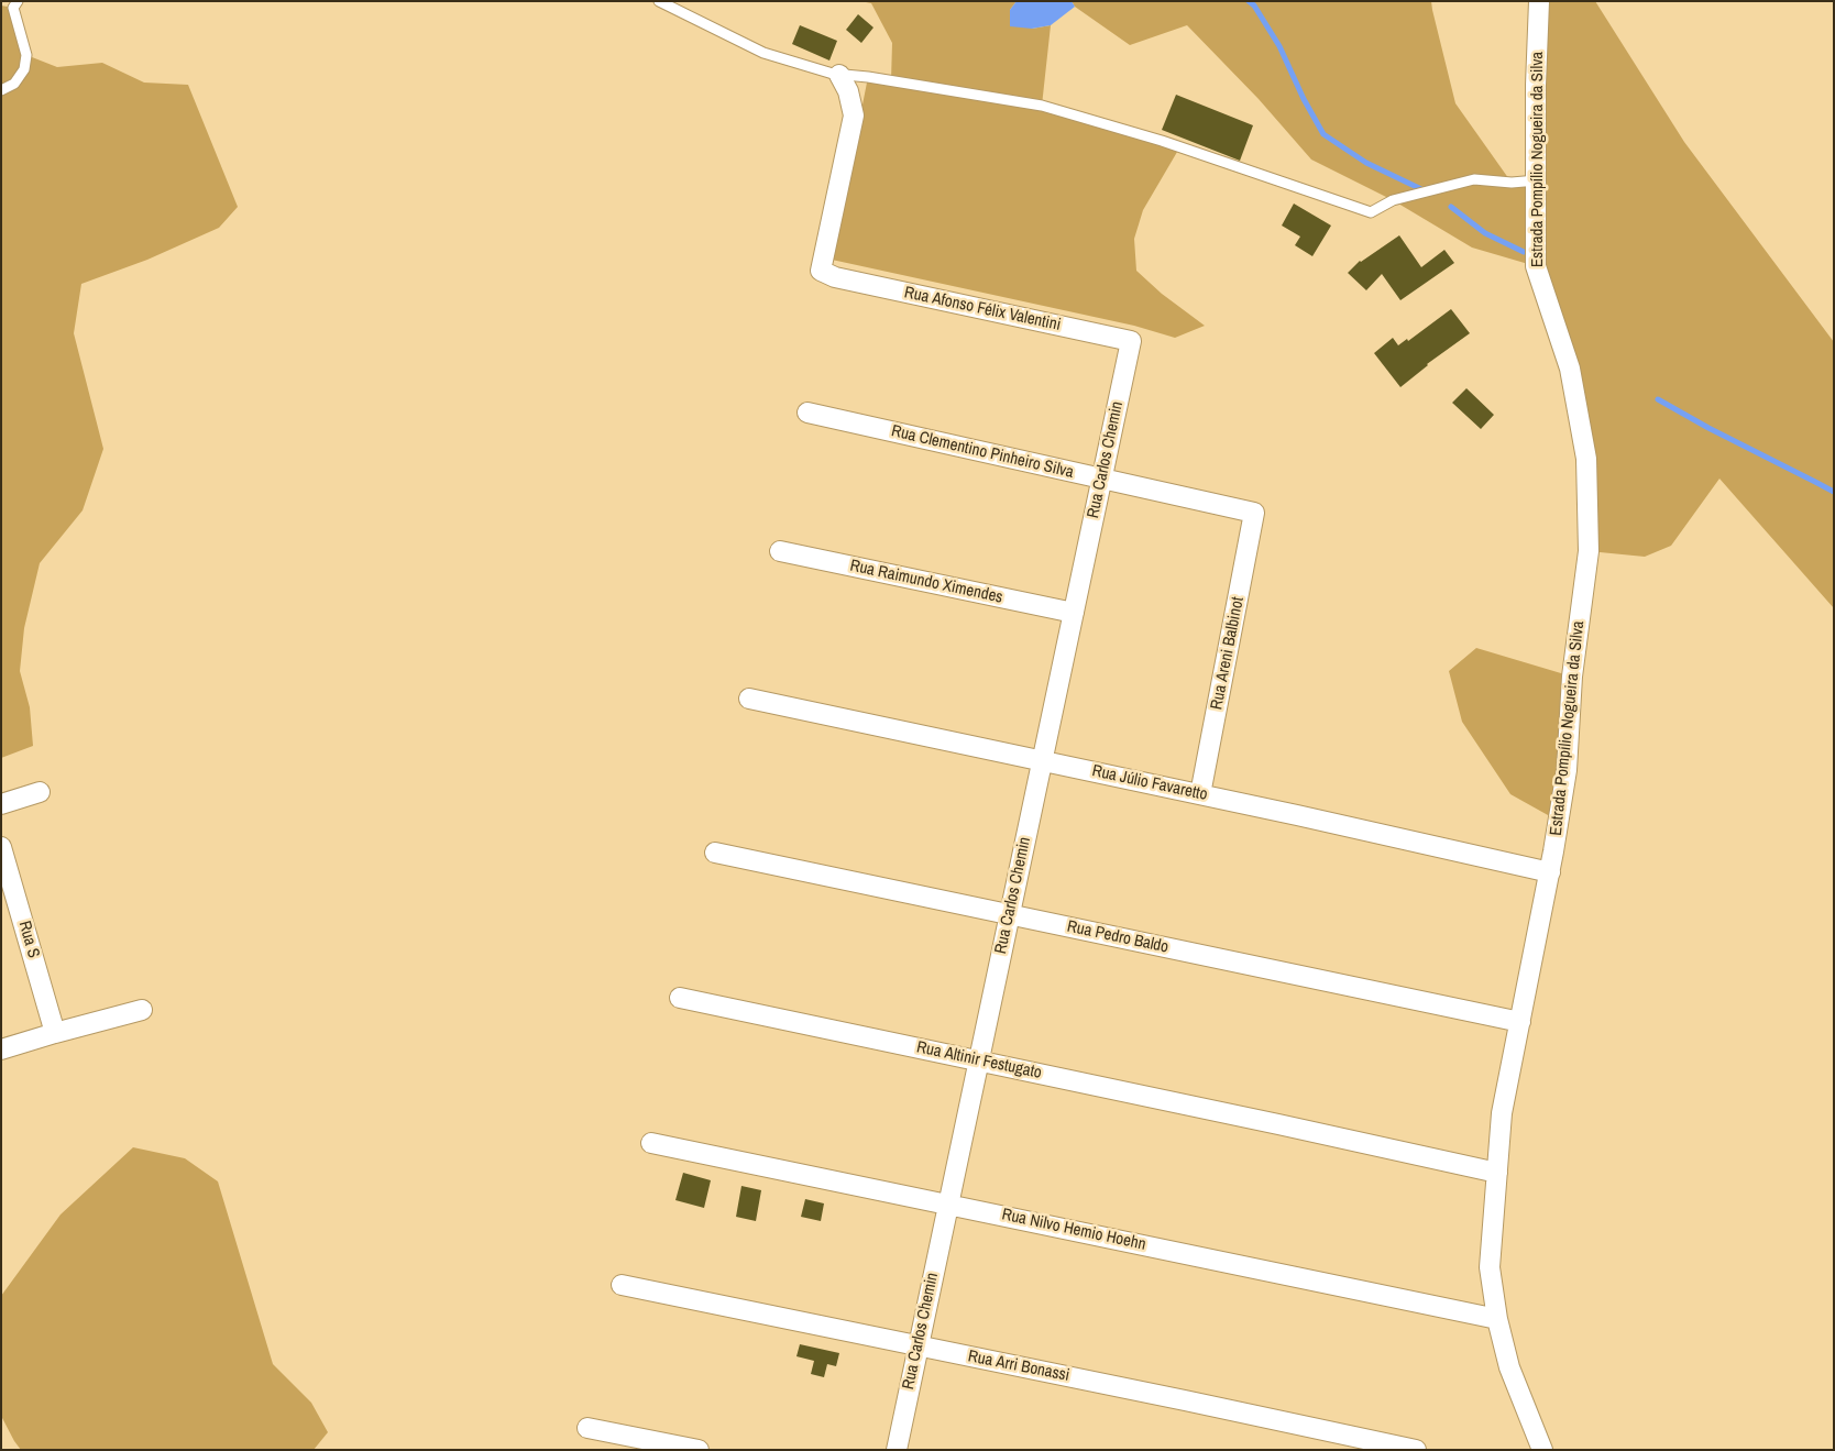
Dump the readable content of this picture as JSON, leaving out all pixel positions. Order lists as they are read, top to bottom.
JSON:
{
  "streets": {
    "street": [
      "Estrada Pompílio Nogueira da Silva",
      "Rua Afonso Félix Valentini",
      "Rua Clementino Pinheiro Silva",
      "Rua Carlos Chemin",
      "Rua Raimundo Ximendes",
      "Rua Areni Balbinot",
      "Rua Júlio Favaretto",
      "Rua Pedro Baldo",
      "Rua S",
      "Rua Altinir Festugato",
      "Rua Nilvo Hemio Hoehn",
      "Rua Arri Bonassi"
    ]
  },
  "crossings": [
    ["Estrada Pompílio Nogueira da Silva", "Rua Júlio Favaretto"],
    ["Estrada Pompílio Nogueira da Silva", "Rua Pedro Baldo"],
    ["Estrada Pompílio Nogueira da Silva", "Rua Altinir Festugato"],
    ["Estrada Pompílio Nogueira da Silva", "Rua Nilvo Hemio Hoehn"],
    ["Rua Afonso Félix Valentini", "Rua Carlos Chemin"],
    ["Rua Clementino Pinheiro Silva", "Rua Carlos Chemin"],
    ["Rua Clementino Pinheiro Silva", "Rua Areni Balbinot"],
    ["Rua Carlos Chemin", "Rua Raimundo Ximendes"],
    ["Rua Carlos Chemin", "Rua Júlio Favaretto"],
    ["Rua Carlos Chemin", "Rua Pedro Baldo"],
    ["Rua Carlos Chemin", "Rua Altinir Festugato"],
    ["Rua Carlos Chemin", "Rua Nilvo Hemio Hoehn"],
    ["Rua Carlos Chemin", "Rua Arri Bonassi"],
    ["Rua Areni Balbinot", "Rua Júlio Favaretto"]
  ]
}
